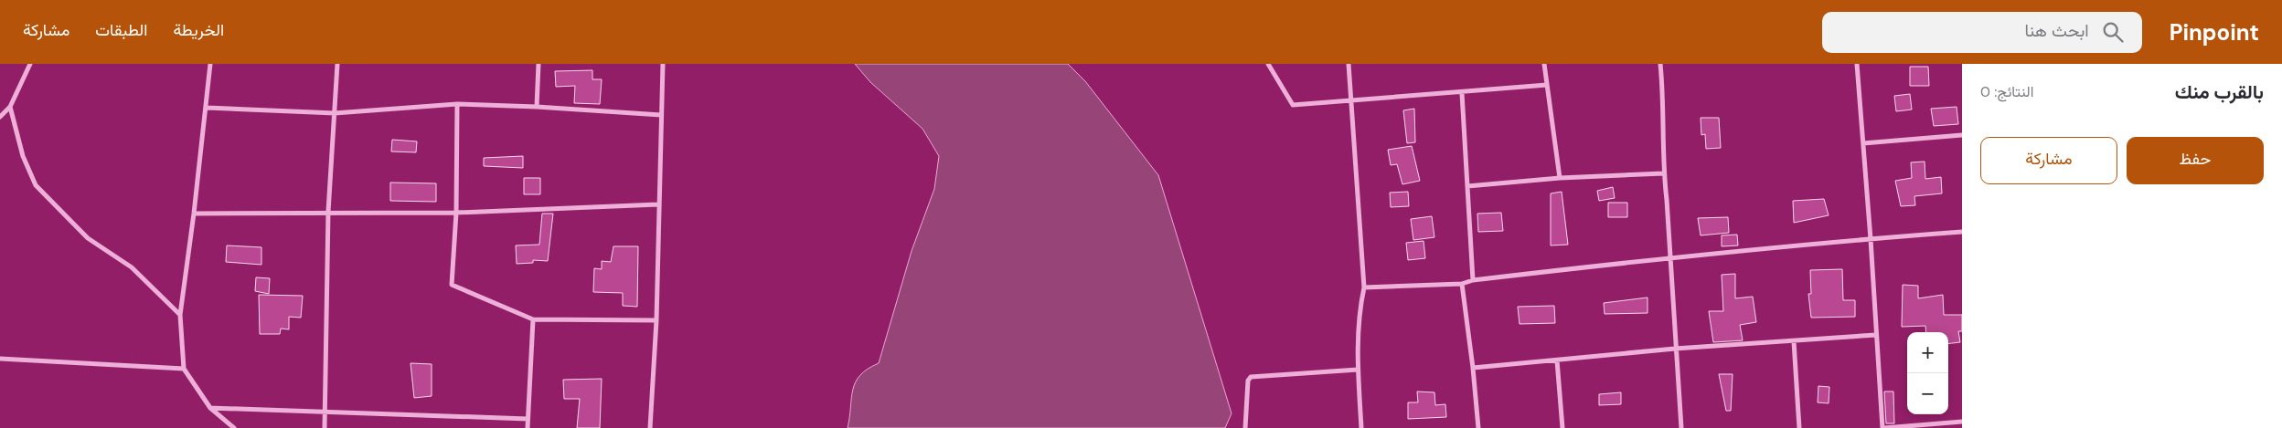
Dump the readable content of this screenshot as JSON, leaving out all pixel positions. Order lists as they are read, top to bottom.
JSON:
{
  "page": {
    "header": "Pinpoint",
    "search": "ابحث هنا",
    "nav": ["الخريطة", "الطبقات", "مشاركة"],
    "heading": ["بالقرب منك", "النتائج: 0"],
    "buttons": ["حفظ", "مشاركة"],
    "map_buttons": ["+", "−"]
  }
}
